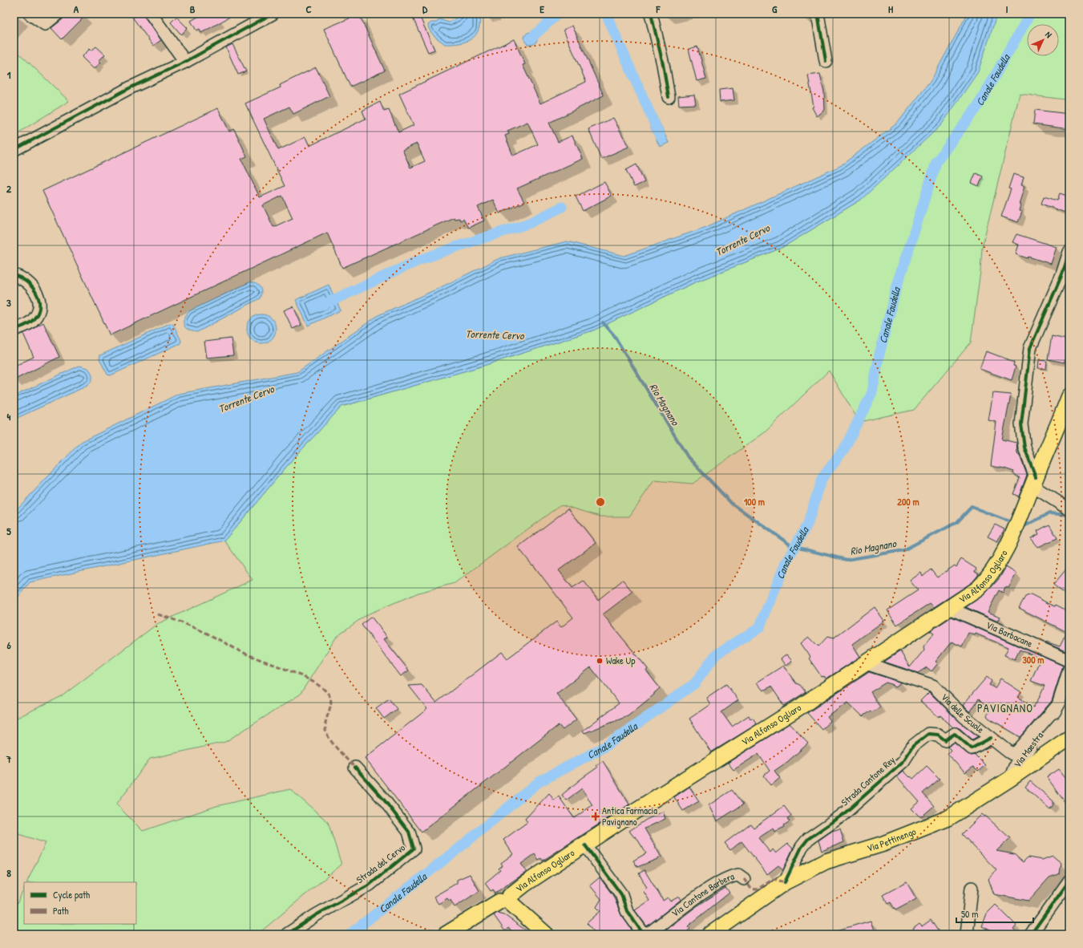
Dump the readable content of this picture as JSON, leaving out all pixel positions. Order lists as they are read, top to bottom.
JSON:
{
  "streets": {
    "main road": ["Via Alfonso Ogliaro", "Via Pettinengo"],
    "street": [
      "Via Barbacane",
      "Via delle Scuole",
      "Via Maestra",
      "Strada Cantone Rey",
      "Strada del Cervo",
      "Via Cantone Barbera"
    ]
  },
  "crossings": [
    ["Via Alfonso Ogliaro", "Via Barbacane"],
    ["Via Alfonso Ogliaro", "Via delle Scuole"],
    ["Via delle Scuole", "Via Maestra"],
    ["Via delle Scuole", "Strada Cantone Rey"],
    ["Via Maestra", "Via Pettinengo"],
    ["Strada Cantone Rey", "Via Pettinengo"]
  ],
  "districts": ["PAVIGNANO"],
  "water": ["Canale Faudella", "Torrente Cervo", "Rio Magnano"],
  "places": {
    "other": ["Wake Up"],
    "health": ["Antica Farmacia Pavignano"]
  },
  "legend": ["Cycle path", "Path"],
  "scale_bar": "50 m",
  "north": "top right",
  "grid": {
    "columns": [
      "A",
      "B",
      "C",
      "D",
      "E",
      "F",
      "G",
      "H",
      "I"
    ],
    "rows": [
      "1",
      "2",
      "3",
      "4",
      "5",
      "6",
      "7",
      "8"
    ]
  },
  "rings": ["100 m", "200 m", "300 m"]
}
